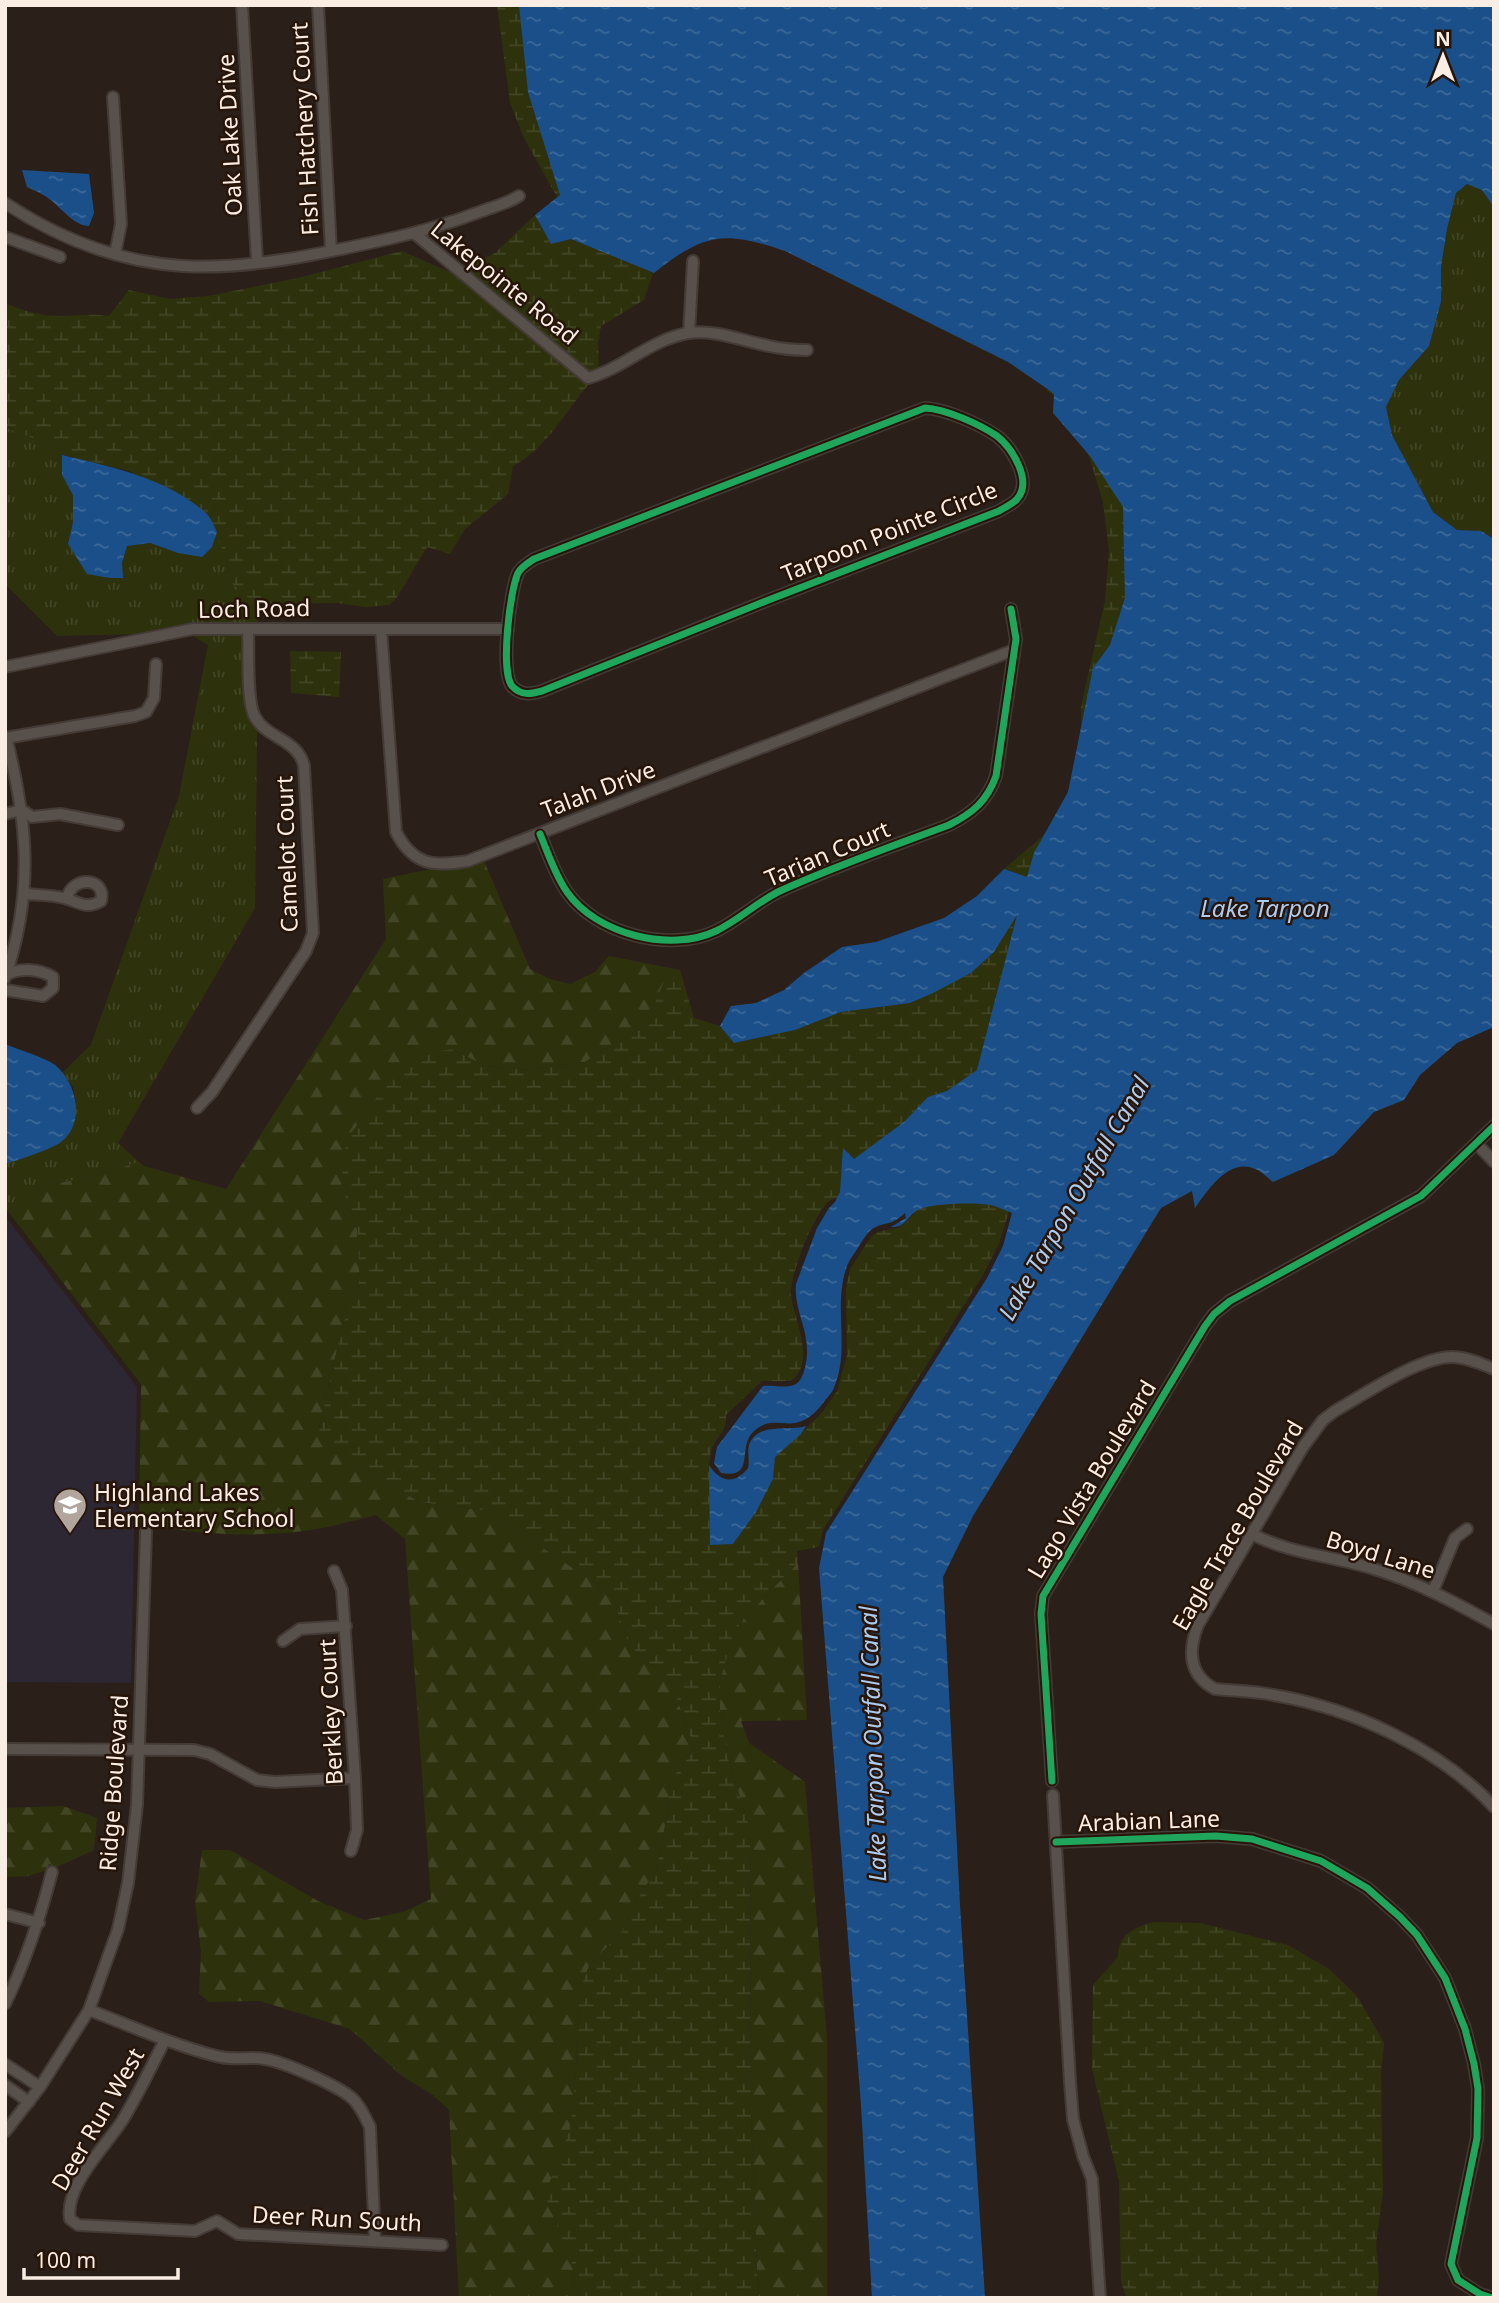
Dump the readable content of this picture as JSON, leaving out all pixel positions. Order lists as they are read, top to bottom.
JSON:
{
  "streets": {
    "street": [
      "Fish Hatchery Court",
      "Oak Lake Drive",
      "Lakepointe Road",
      "Tarpoon Pointe Circle",
      "Loch Road",
      "Talah Drive",
      "Tarian Court",
      "Camelot Court",
      "Lago Vista Boulevard",
      "Eagle Trace Boulevard",
      "Boyd Lane",
      "Berkley Court",
      "Ridge Boulevard",
      "Arabian Lane",
      "Deer Run West",
      "Deer Run South"
    ]
  },
  "crossings": [
    ["Fish Hatchery Court", "Lakepointe Road"],
    ["Oak Lake Drive", "Lakepointe Road"],
    ["Tarpoon Pointe Circle", "Loch Road"],
    ["Loch Road", "Talah Drive"],
    ["Loch Road", "Camelot Court"],
    ["Talah Drive", "Tarian Court"],
    ["Eagle Trace Boulevard", "Boyd Lane"],
    ["Deer Run West", "Deer Run South"]
  ],
  "water": ["Lake Tarpon", "Lake Tarpon Outfall Canal"],
  "places": {
    "school or university": ["Highland Lakes Elementary School"]
  },
  "scale_bar": "100 m",
  "north": "top"
}
